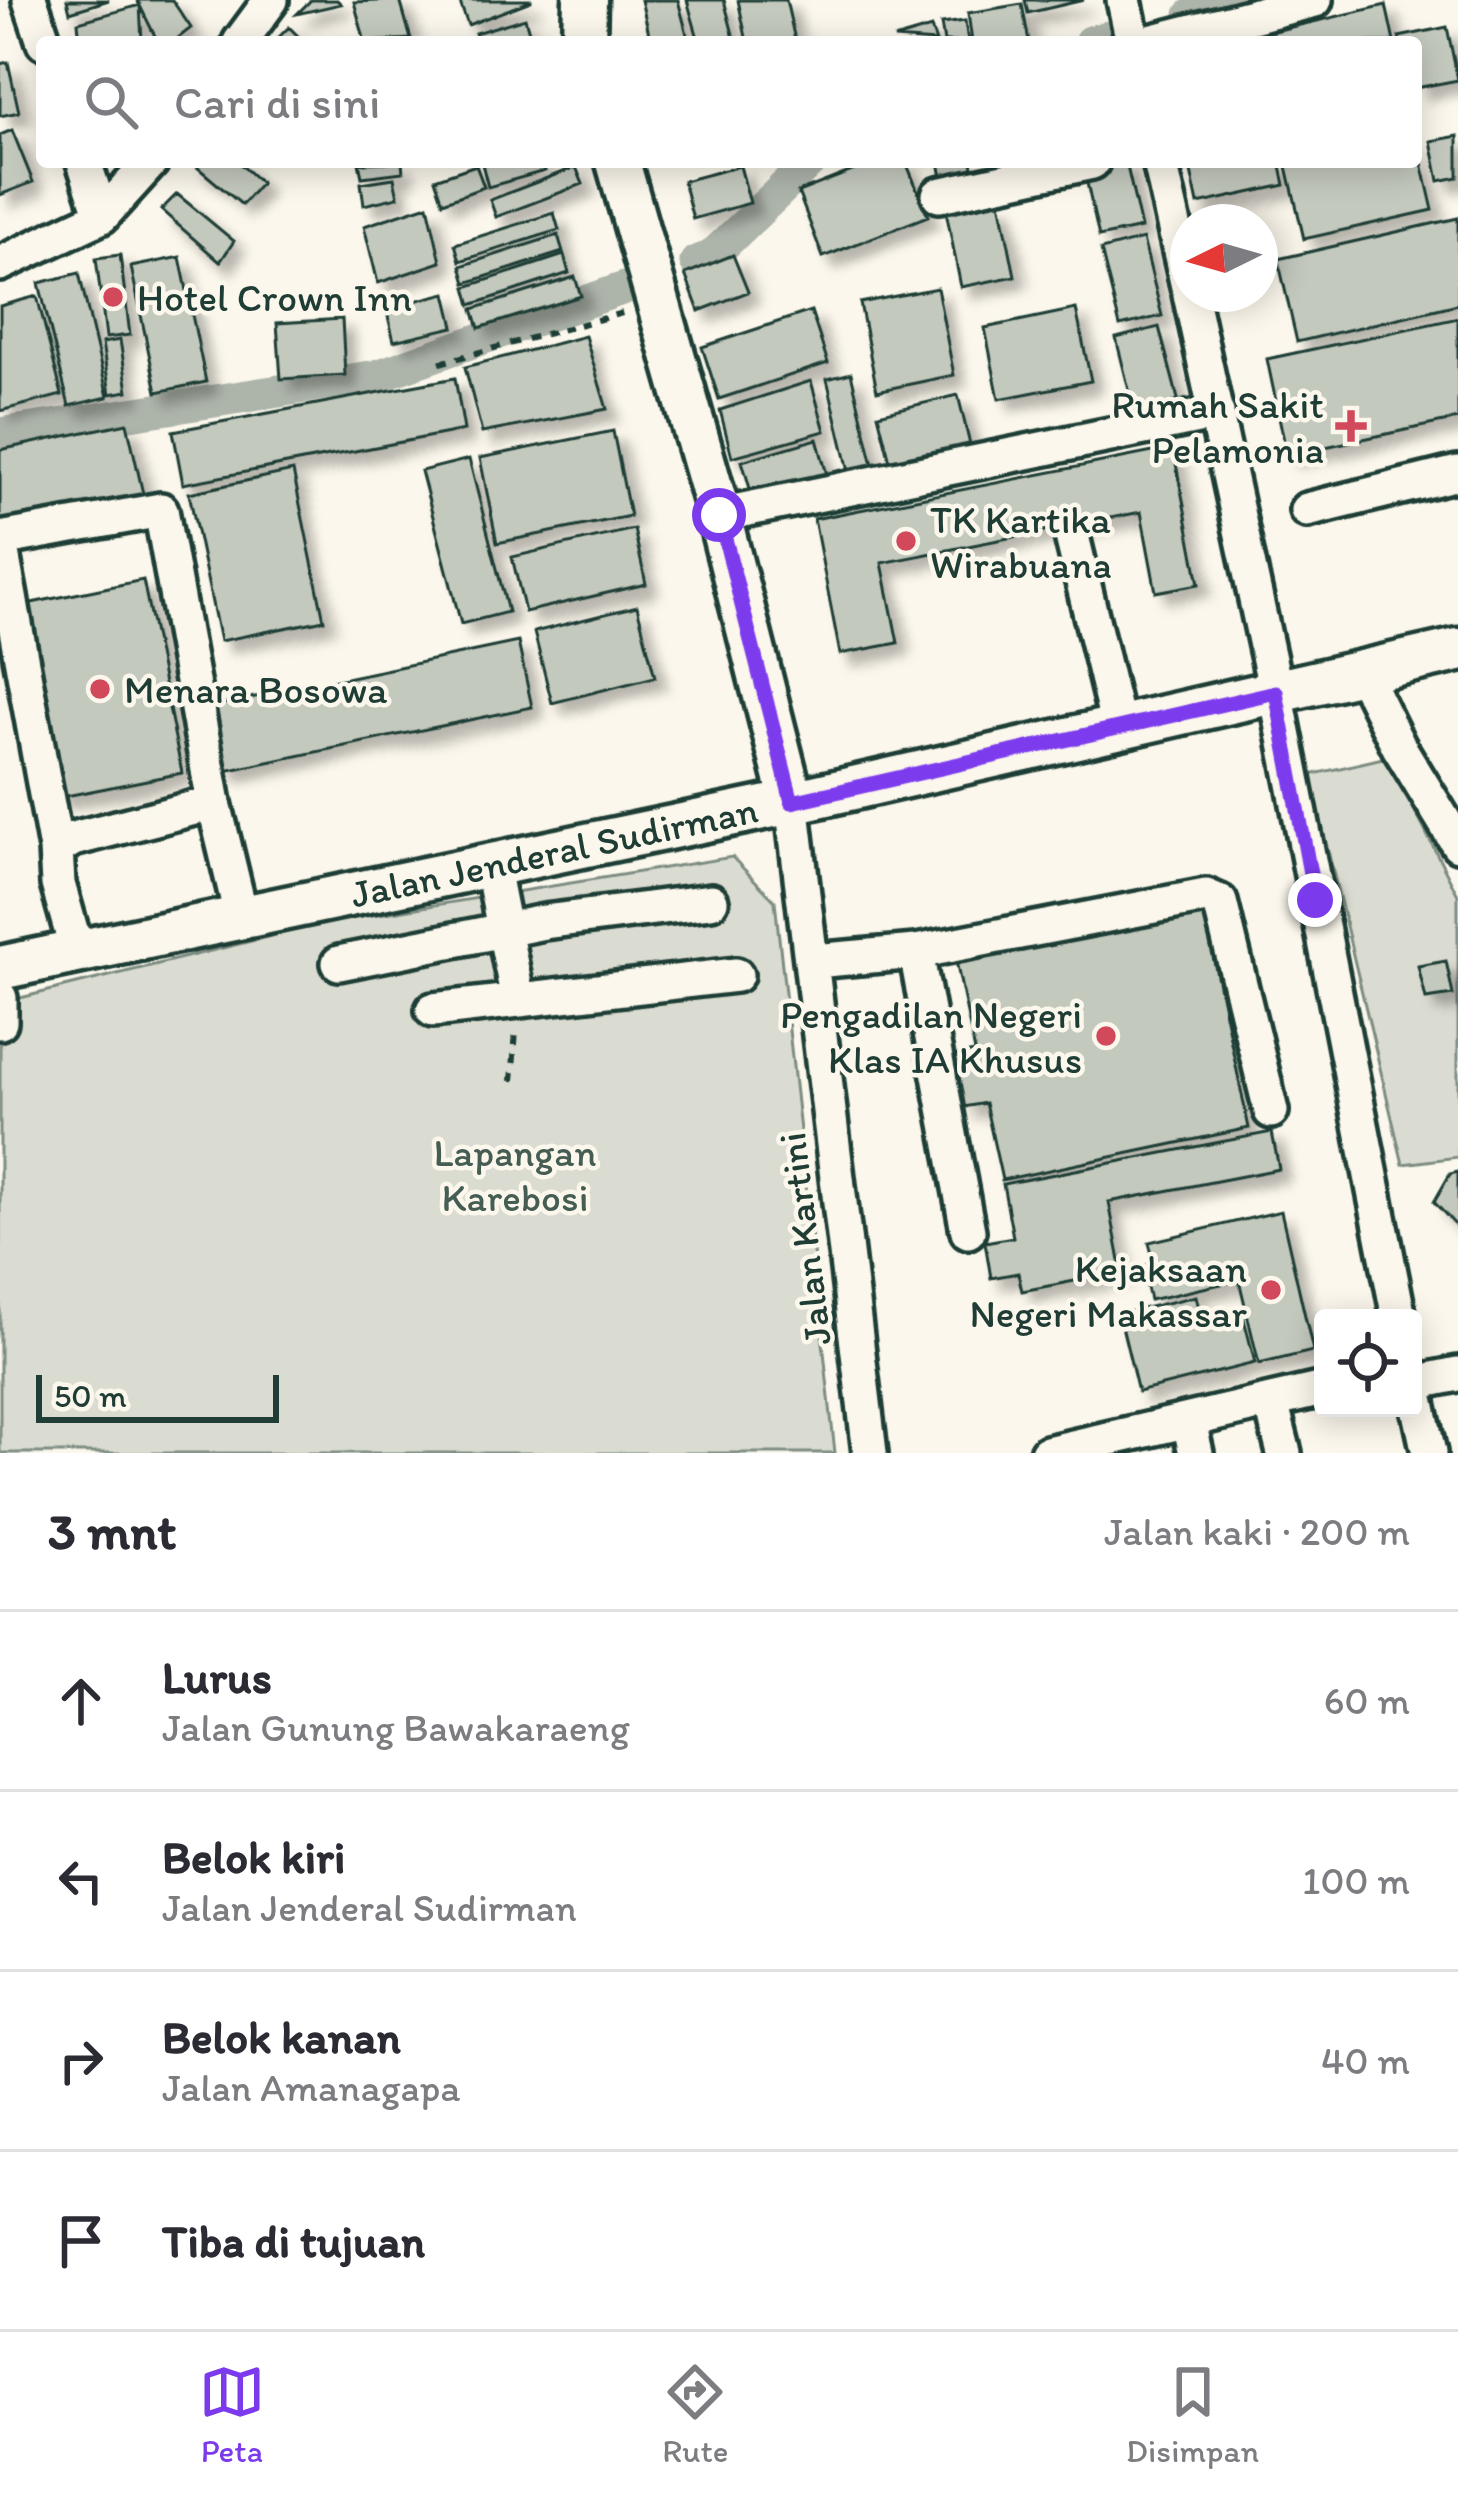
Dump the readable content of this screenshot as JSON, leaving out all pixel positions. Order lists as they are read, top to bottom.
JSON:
{
  "streets": {
    "main road": ["Jalan Jenderal Sudirman"],
    "street": ["Jalan Kartini"]
  },
  "crossings": [
    ["Jalan Jenderal Sudirman", "Jalan Kartini"]
  ],
  "parks": ["Lapangan Karebosi"],
  "places": {
    "other": [
      "Hotel Crown Inn",
      "TK Kartika Wirabuana",
      "Menara Bosowa",
      "Pengadilan Negeri Klas IA Khusus",
      "Kejaksaan Negeri Makassar"
    ],
    "health": ["Rumah Sakit Pelamonia"]
  },
  "scale_bar": "50 m",
  "north": "left",
  "page": {
    "search": "Cari di sini",
    "scale": "50 m",
    "heading": ["3 mnt", "Jalan kaki · 200 m"],
    "list": [
      ["Lurus", "Jalan Gunung Bawakaraeng", "60 m"],
      ["Belok kiri", "Jalan Jenderal Sudirman", "100 m"],
      ["Belok kanan", "Jalan Amanagapa", "40 m"],
      "Tiba di tujuan"
    ],
    "nav": ["Peta", "Rute", "Disimpan"]
  }
}
